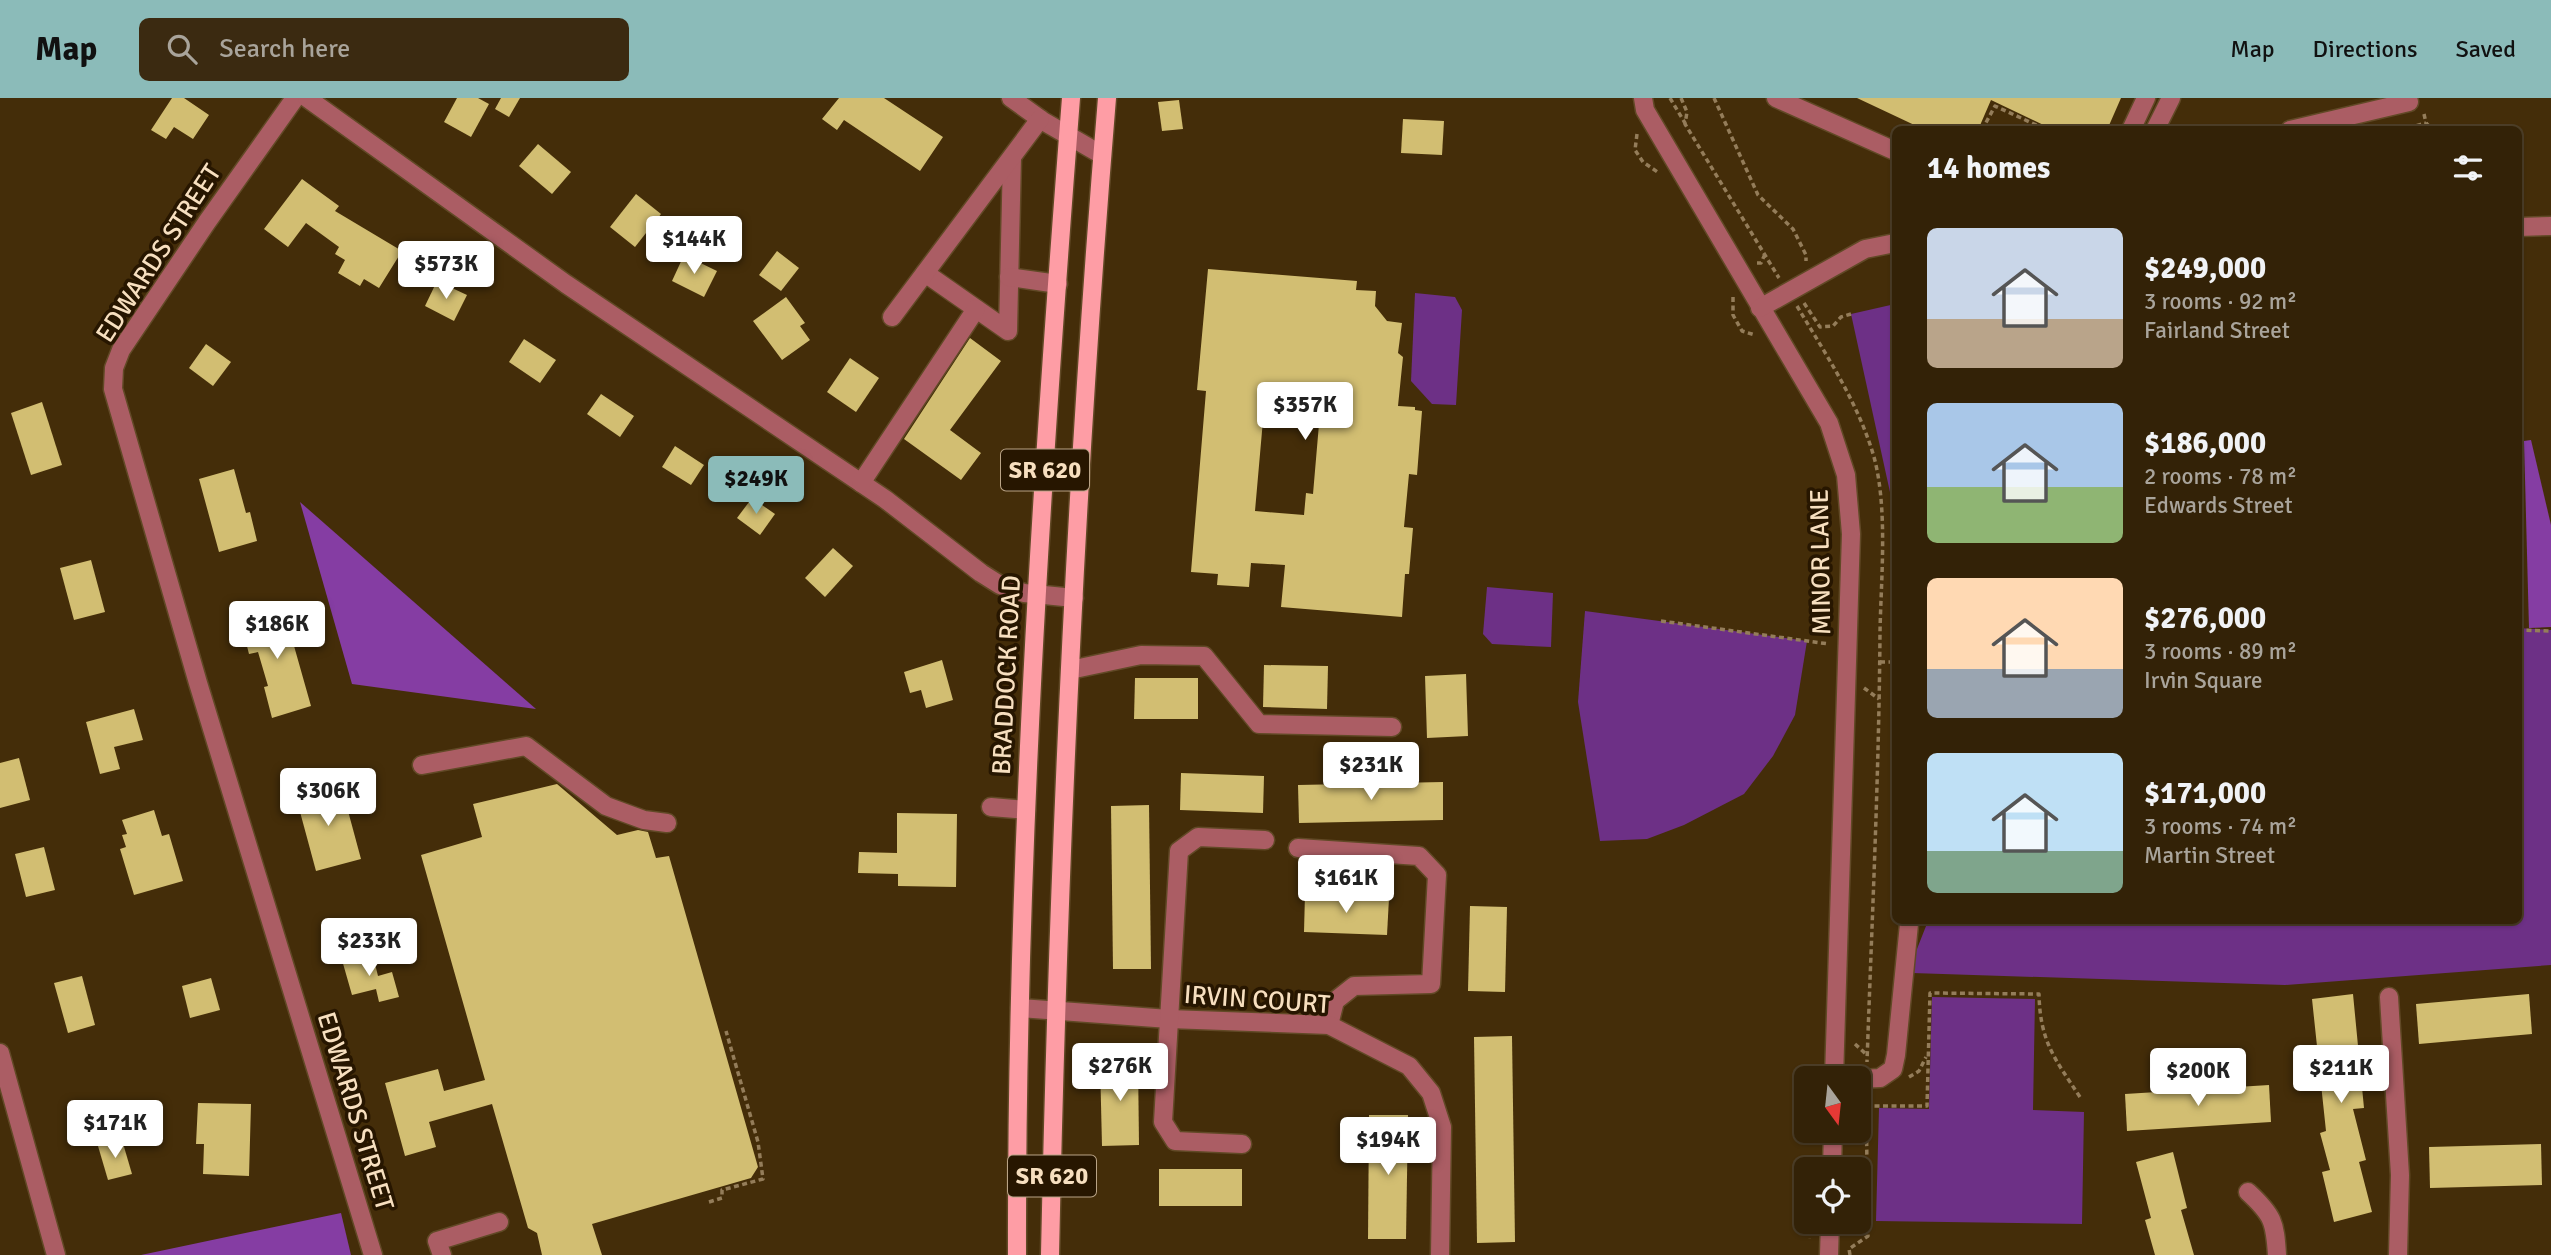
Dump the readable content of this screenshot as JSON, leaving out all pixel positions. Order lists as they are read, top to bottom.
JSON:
{
  "streets": {
    "main road": ["SR 620", "BRADDOCK ROAD"],
    "street": ["EDWARDS STREET", "MINOR LANE", "IRVIN COURT"]
  },
  "crossings": [
    ["SR 620", "IRVIN COURT"],
    ["BRADDOCK ROAD", "IRVIN COURT"]
  ],
  "north": "bottom",
  "page": {
    "header": "Map",
    "search": "Search here",
    "nav": ["Map", "Directions", "Saved"],
    "heading": "14 homes",
    "list": [
      {
        "name": "$249,000",
        "note": "3 rooms · 92 m² · Fairland Street"
      },
      {
        "name": "$186,000",
        "note": "2 rooms · 78 m² · Edwards Street"
      },
      {
        "name": "$276,000",
        "note": "3 rooms · 89 m² · Irvin Square"
      },
      {
        "name": "$171,000",
        "note": "3 rooms · 74 m² · Martin Street"
      }
    ],
    "price": [
      "$144K",
      "$573K",
      "$357K",
      "$249K",
      "$186K",
      "$231K",
      "$306K",
      "$161K",
      "$233K",
      "$276K",
      "$211K",
      "$200K",
      "$171K",
      "$194K"
    ]
  }
}
